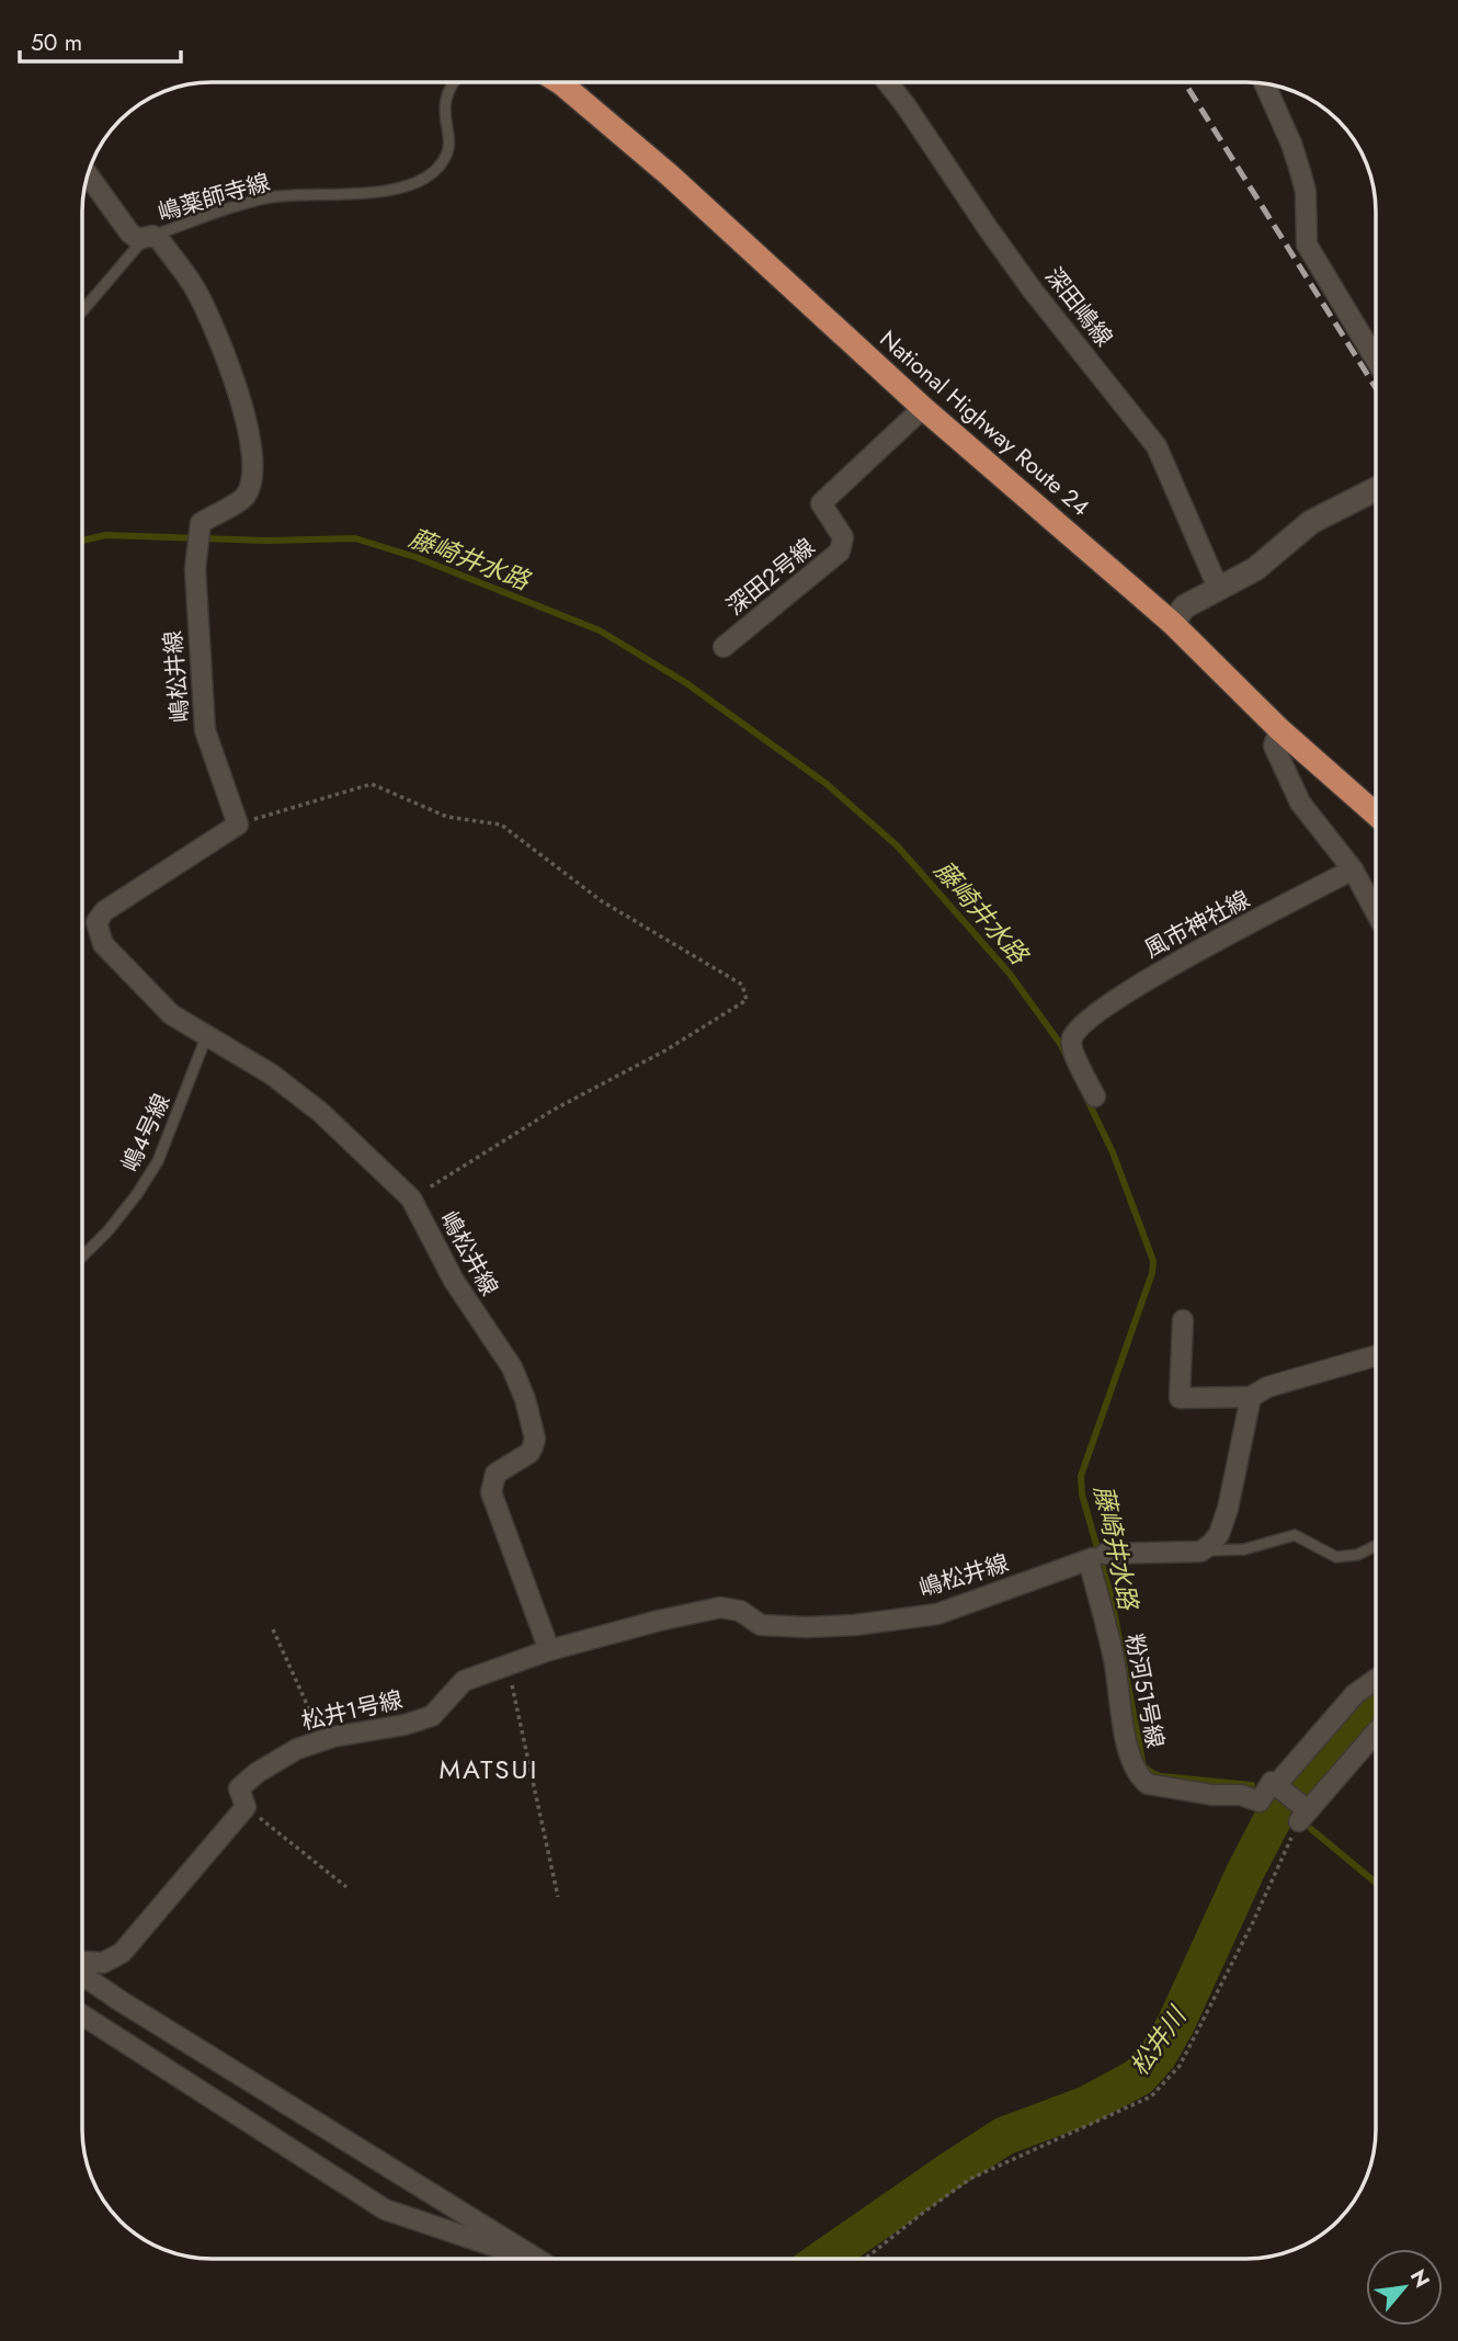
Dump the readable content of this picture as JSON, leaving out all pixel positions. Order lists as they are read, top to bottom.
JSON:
{
  "streets": {
    "highway": ["National Highway Route 24"],
    "street": [
      "深田嶋線",
      "深田2号線",
      "嶋松井線",
      "風市神社線",
      "粉河51号線",
      "松井1号線"
    ],
    "lane": ["嶋薬師寺線", "嶋4号線"]
  },
  "crossings": [
    ["嶋薬師寺線", "嶋松井線"],
    ["National Highway Route 24", "深田2号線"],
    ["嶋松井線", "嶋4号線"],
    ["嶋松井線", "粉河51号線"],
    ["嶋松井線", "松井1号線"]
  ],
  "districts": ["MATSUI"],
  "water": ["藤崎井水路", "松井川"],
  "scale_bar": "50 m",
  "north": "top right"
}
